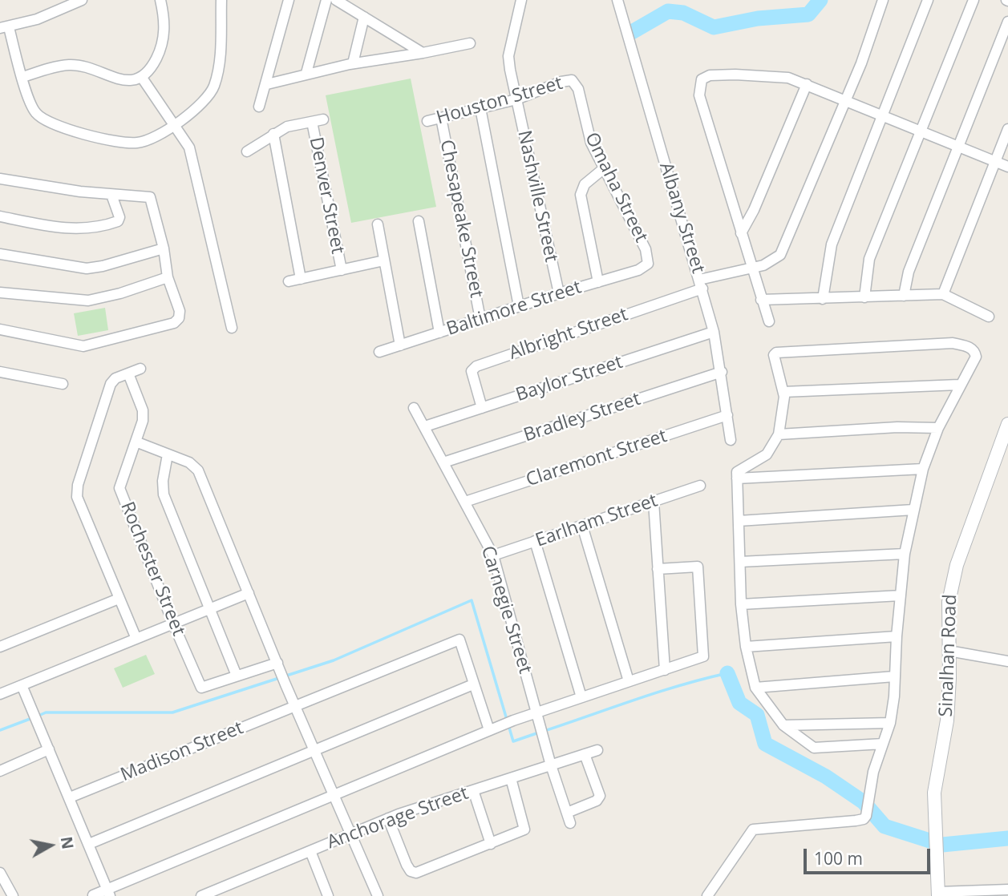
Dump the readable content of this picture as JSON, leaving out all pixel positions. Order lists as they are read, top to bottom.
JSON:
{
  "streets": {
    "street": [
      "Houston Street",
      "Omaha Street",
      "Denver Street",
      "Nashville Street",
      "Albany Street",
      "Chesapeake Street",
      "Baltimore Street",
      "Albright Street",
      "Baylor Street",
      "Bradley Street",
      "Claremont Street",
      "Earlham Street",
      "Rochester Street",
      "Carnegie Street",
      "Sinalhan Road",
      "Madison Street",
      "Anchorage Street"
    ]
  },
  "crossings": [
    ["Houston Street", "Omaha Street"],
    ["Houston Street", "Nashville Street"],
    ["Houston Street", "Chesapeake Street"],
    ["Omaha Street", "Baltimore Street"],
    ["Nashville Street", "Baltimore Street"],
    ["Albany Street", "Albright Street"],
    ["Albany Street", "Baylor Street"],
    ["Albany Street", "Bradley Street"],
    ["Albany Street", "Claremont Street"],
    ["Chesapeake Street", "Baltimore Street"],
    ["Albright Street", "Baylor Street"],
    ["Baylor Street", "Carnegie Street"],
    ["Bradley Street", "Carnegie Street"],
    ["Claremont Street", "Carnegie Street"],
    ["Earlham Street", "Carnegie Street"],
    ["Carnegie Street", "Anchorage Street"]
  ],
  "scale_bar": "100 m",
  "north": "right"
}
